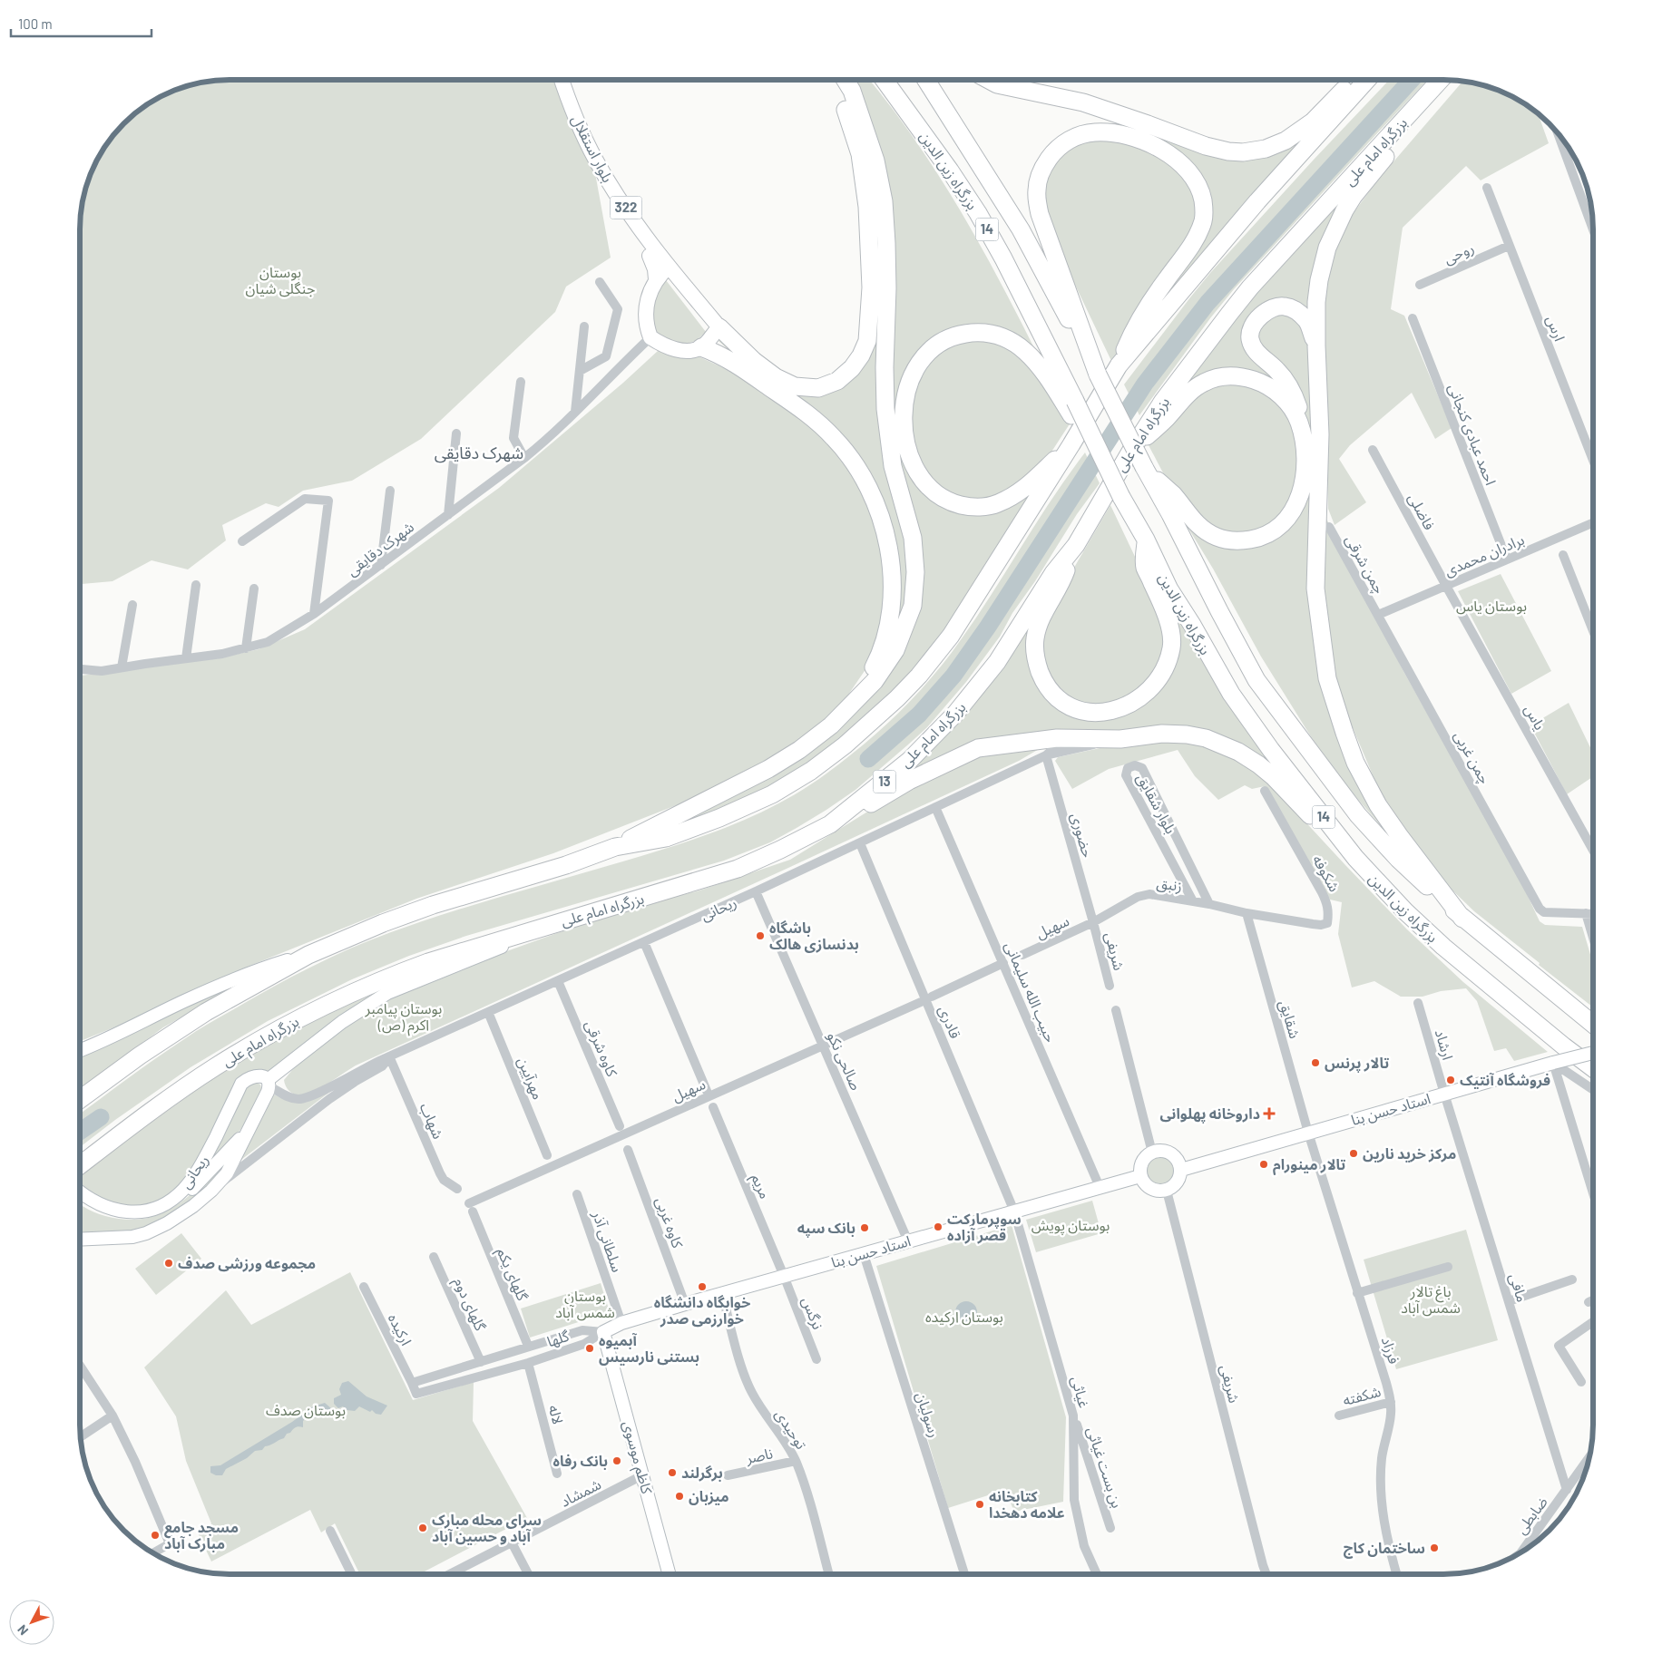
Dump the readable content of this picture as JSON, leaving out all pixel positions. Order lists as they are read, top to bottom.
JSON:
{
  "streets": {
    "highway": [
      "بزرگراه امام علی",
      "بزرگراه زین الدین",
      "14",
      "13"
    ],
    "main road": [
      "بلوار استقلال",
      "322",
      "ریحانی",
      "استاد حسن بنا",
      "کاظم موسوی"
    ],
    "street": [
      "روحی",
      "ارس",
      "احمد عبادی کنجانی",
      "فاضلی",
      "شهرک دقایقی",
      "برادران محمدی",
      "چمن شرقی",
      "یاس",
      "چمن غربی",
      "بلوار شقایق",
      "حضوری",
      "شکوفه",
      "زنبق",
      "سهیل",
      "شریفی",
      "حبیب الله سلیمانی",
      "شقایق",
      "قادری",
      "ارشاد",
      "کاوه شرقی",
      "صالحی نکو",
      "مهرآیین",
      "شهاب",
      "مریم",
      "کاوه غربی",
      "سلطانی آذر",
      "گلهای یکم",
      "مافی",
      "گلهای دوم",
      "نرگس",
      "ارکیده",
      "گلها",
      "فرزاد",
      "غیاثی",
      "شکفته",
      "لاله",
      "رسولیان",
      "توحیدی",
      "ناصر",
      "بن بست غیاثی",
      "شمشاد",
      "ضابطی"
    ]
  },
  "crossings": [
    ["روحی", "ارس"],
    ["احمد عبادی کنجانی", "برادران محمدی"],
    ["فاضلی", "برادران محمدی"],
    ["فاضلی", "یاس"],
    ["برادران محمدی", "چمن شرقی"],
    ["برادران محمدی", "یاس"],
    ["برادران محمدی", "چمن غربی"],
    ["چمن شرقی", "چمن غربی"],
    ["بلوار شقایق", "زنبق"],
    ["حضوری", "زنبق"],
    ["حضوری", "ریحانی"],
    ["حضوری", "سهیل"],
    ["حضوری", "شریفی"],
    ["شکوفه", "زنبق"],
    ["شکوفه", "شقایق"],
    ["زنبق", "سهیل"],
    ["زنبق", "شریفی"],
    ["زنبق", "شقایق"],
    ["ریحانی", "حبیب الله سلیمانی"],
    ["ریحانی", "قادری"],
    ["ریحانی", "کاوه شرقی"],
    ["ریحانی", "صالحی نکو"],
    ["ریحانی", "مهرآیین"],
    ["ریحانی", "شهاب"],
    ["سهیل", "شریفی"],
    ["سهیل", "صالحی نکو"],
    ["سهیل", "گلهای یکم"],
    ["شریفی", "استاد حسن بنا"],
    ["حبیب الله سلیمانی", "استاد حسن بنا"],
    ["شقایق", "استاد حسن بنا"],
    ["شقایق", "فرزاد"],
    ["قادری", "استاد حسن بنا"],
    ["قادری", "غیاثی"],
    ["ارشاد", "استاد حسن بنا"],
    ["ارشاد", "مافی"],
    ["صالحی نکو", "استاد حسن بنا"],
    ["استاد حسن بنا", "مریم"],
    ["استاد حسن بنا", "کاوه غربی"],
    ["استاد حسن بنا", "سلطانی آذر"],
    ["استاد حسن بنا", "مافی"],
    ["استاد حسن بنا", "نرگس"],
    ["استاد حسن بنا", "گلها"],
    ["استاد حسن بنا", "فرزاد"],
    ["استاد حسن بنا", "غیاثی"],
    ["استاد حسن بنا", "رسولیان"],
    ["استاد حسن بنا", "توحیدی"],
    ["استاد حسن بنا", "کاظم موسوی"],
    ["مریم", "نرگس"],
    ["گلهای یکم", "گلها"],
    ["مافی", "ضابطی"],
    ["گلهای دوم", "گلها"],
    ["ارکیده", "گلها"],
    ["گلها", "لاله"],
    ["گلها", "کاظم موسوی"],
    ["فرزاد", "شکفته"],
    ["غیاثی", "بن بست غیاثی"],
    ["توحیدی", "ناصر"],
    ["کاظم موسوی", "شمشاد"]
  ],
  "districts": ["شهرک دقایقی"],
  "parks": [
    "بوستان جنگلی شیان",
    "بوستان یاس",
    "بوستان پیامبر اکرم (ص)",
    "بوستان پویش",
    "باغ تالار شمس آباد",
    "بوستان شمس آباد",
    "بوستان ارکیده",
    "بوستان صدف"
  ],
  "places": {
    "other": [
      "باشگاه بدنسازی هالک",
      "تالار پرنس",
      "فروشگاه آنتیک",
      "مرکز خرید نارین",
      "تالار مینورام",
      "سوپرمارکت قصر آزاده",
      "بانک سپه",
      "مجموعه ورزشی صدف",
      "خوابگاه دانشگاه خوارزمی صدر",
      "آبمیوه بستنی نارسیس",
      "بانک رفاه",
      "برگرلند",
      "میزبان",
      "کتابخانه علامه دهخدا",
      "سرای محله مبارک آباد و حسین آباد",
      "مسجد جامع مبارک آباد",
      "ساختمان کاج"
    ],
    "health": ["داروخانه پهلوانی"]
  },
  "scale_bar": "100 m",
  "north": "bottom left"
}
